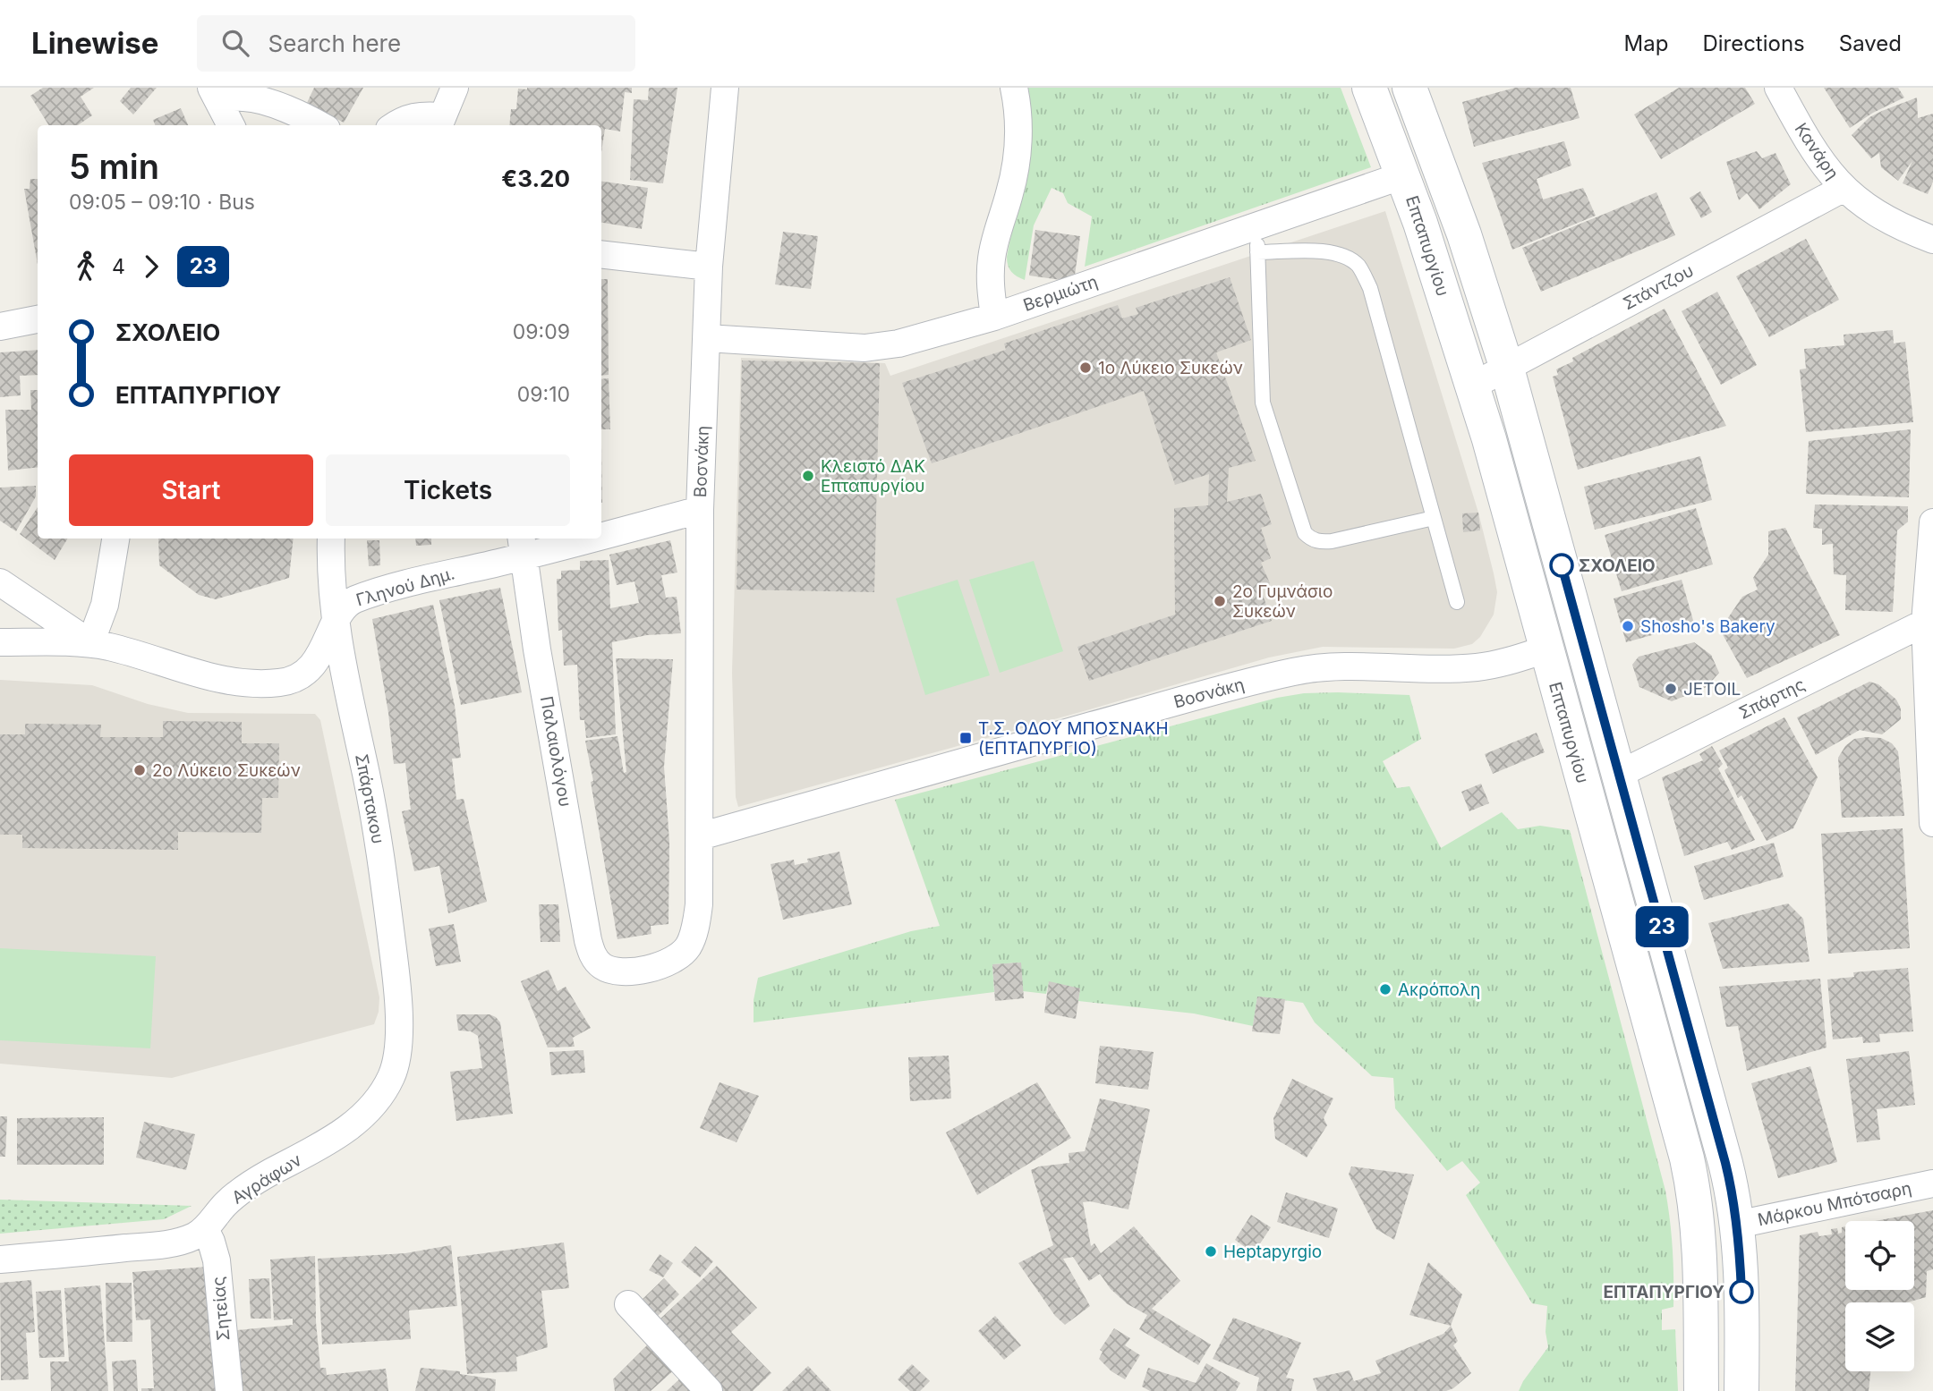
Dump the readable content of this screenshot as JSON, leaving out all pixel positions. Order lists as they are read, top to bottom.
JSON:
{
  "streets": {
    "main road": ["Επταπυργίου"],
    "street": [
      "Κανάρη",
      "Στάντζου",
      "Βερμιώτη",
      "Βοσνάκη",
      "Γληνού Δημ.",
      "Σπάρτης",
      "Παλαιολόγου",
      "Σπάρτακου",
      "Αγράφων",
      "Μάρκου Μπότσαρη",
      "Σητείας"
    ]
  },
  "crossings": [
    ["Κανάρη", "Στάντζου"],
    ["Επταπυργίου", "Στάντζου"],
    ["Επταπυργίου", "Βερμιώτη"],
    ["Επταπυργίου", "Βοσνάκη"],
    ["Βερμιώτη", "Βοσνάκη"],
    ["Βοσνάκη", "Γληνού Δημ."],
    ["Βοσνάκη", "Παλαιολόγου"],
    ["Γληνού Δημ.", "Παλαιολόγου"],
    ["Γληνού Δημ.", "Σπάρτακου"],
    ["Σπάρτακου", "Αγράφων"],
    ["Αγράφων", "Σητείας"]
  ],
  "places": {
    "other": [
      "1ο Λύκειο Συκεών",
      "Κλειστό ΔΑΚ Επταπυργίου",
      "ΣΧΟΛΕΙΟ",
      "2ο Γυμνάσιο Συκεών",
      "Shosho's Bakery",
      "JETOIL",
      "2ο Λύκειο Συκεών",
      "Ακρόπολη",
      "Heptapyrgio",
      "ΕΠΤΑΠΥΡΓΙΟΥ"
    ],
    "transit": ["Τ.Σ. ΟΔΟΥ ΜΠΟΣΝΑΚΗ (ΕΠΤΑΠΥΡΓΙΟ)"]
  },
  "lines": ["bus line 23"],
  "page": {
    "header": "Linewise",
    "search": "Search here",
    "nav": ["Map", "Directions", "Saved"],
    "on_map": "23",
    "heading": ["5 min", "09:05 – 09:10 · Bus", "€3.20"],
    "legs": ["4", "23"],
    "list": [
      {
        "name": "ΣΧΟΛΕΙΟ",
        "value": "09:09"
      },
      {
        "name": "ΕΠΤΑΠΥΡΓΙΟΥ",
        "value": "09:10"
      }
    ],
    "buttons": ["Start", "Tickets"]
  }
}
